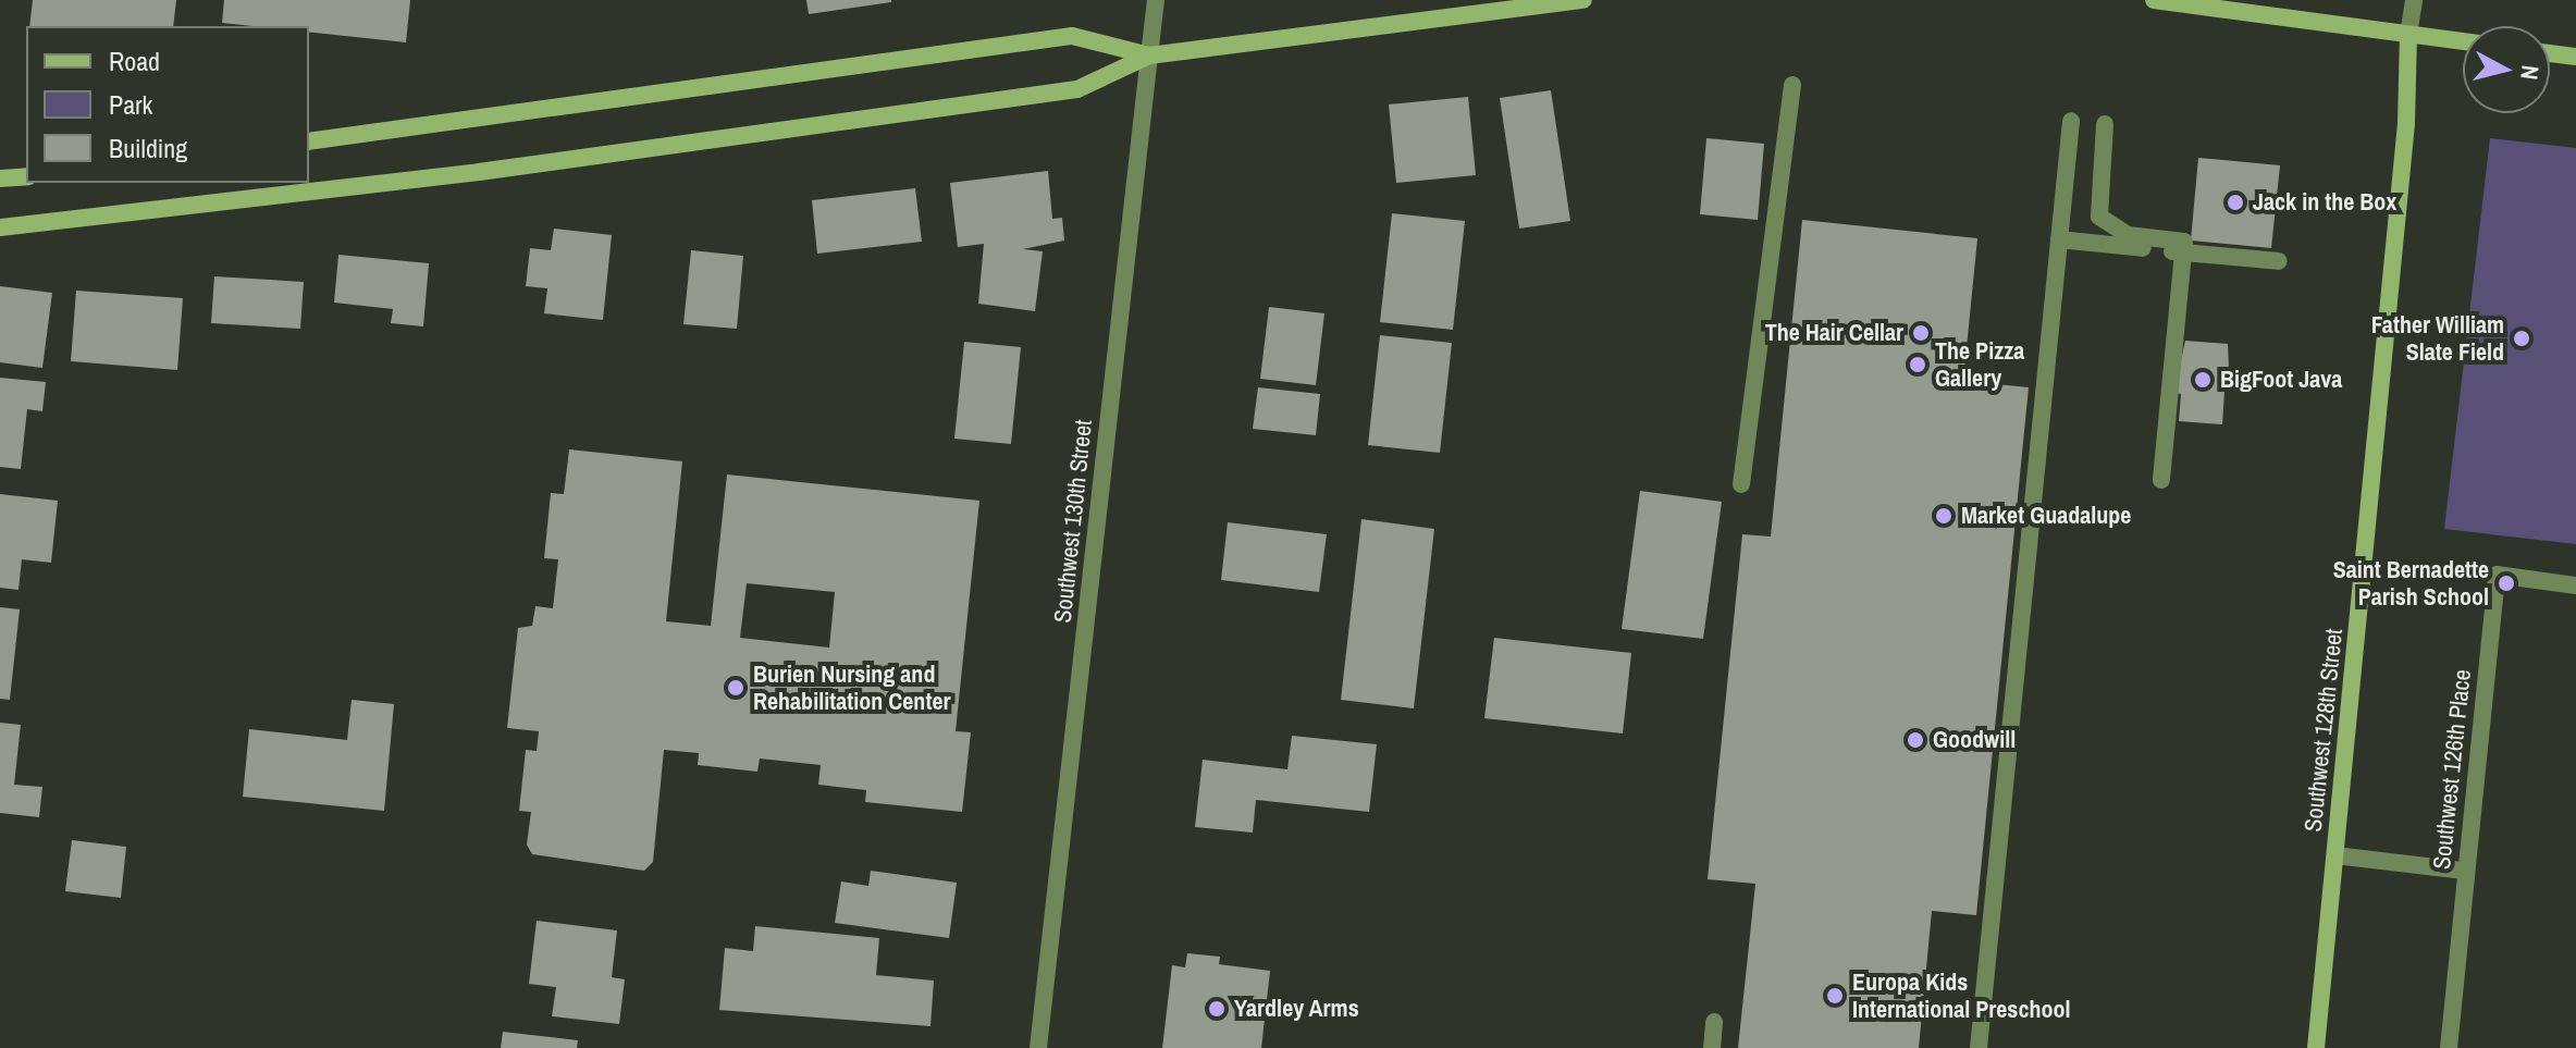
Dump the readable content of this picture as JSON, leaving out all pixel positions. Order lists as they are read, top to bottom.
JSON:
{
  "streets": {
    "main road": ["Southwest 128th Street"],
    "street": ["Southwest 130th Street", "Southwest 126th Place"]
  },
  "places": [
    "Jack in the Box",
    "The Hair Cellar",
    "Father William Slate Field",
    "The Pizza Gallery",
    "BigFoot Java",
    "Market Guadalupe",
    "Saint Bernadette Parish School",
    "Burien Nursing and Rehabilitation Center",
    "Goodwill",
    "Europa Kids International Preschool",
    "Yardley Arms"
  ],
  "legend": ["Road", "Park", "Building"],
  "north": "right"
}
